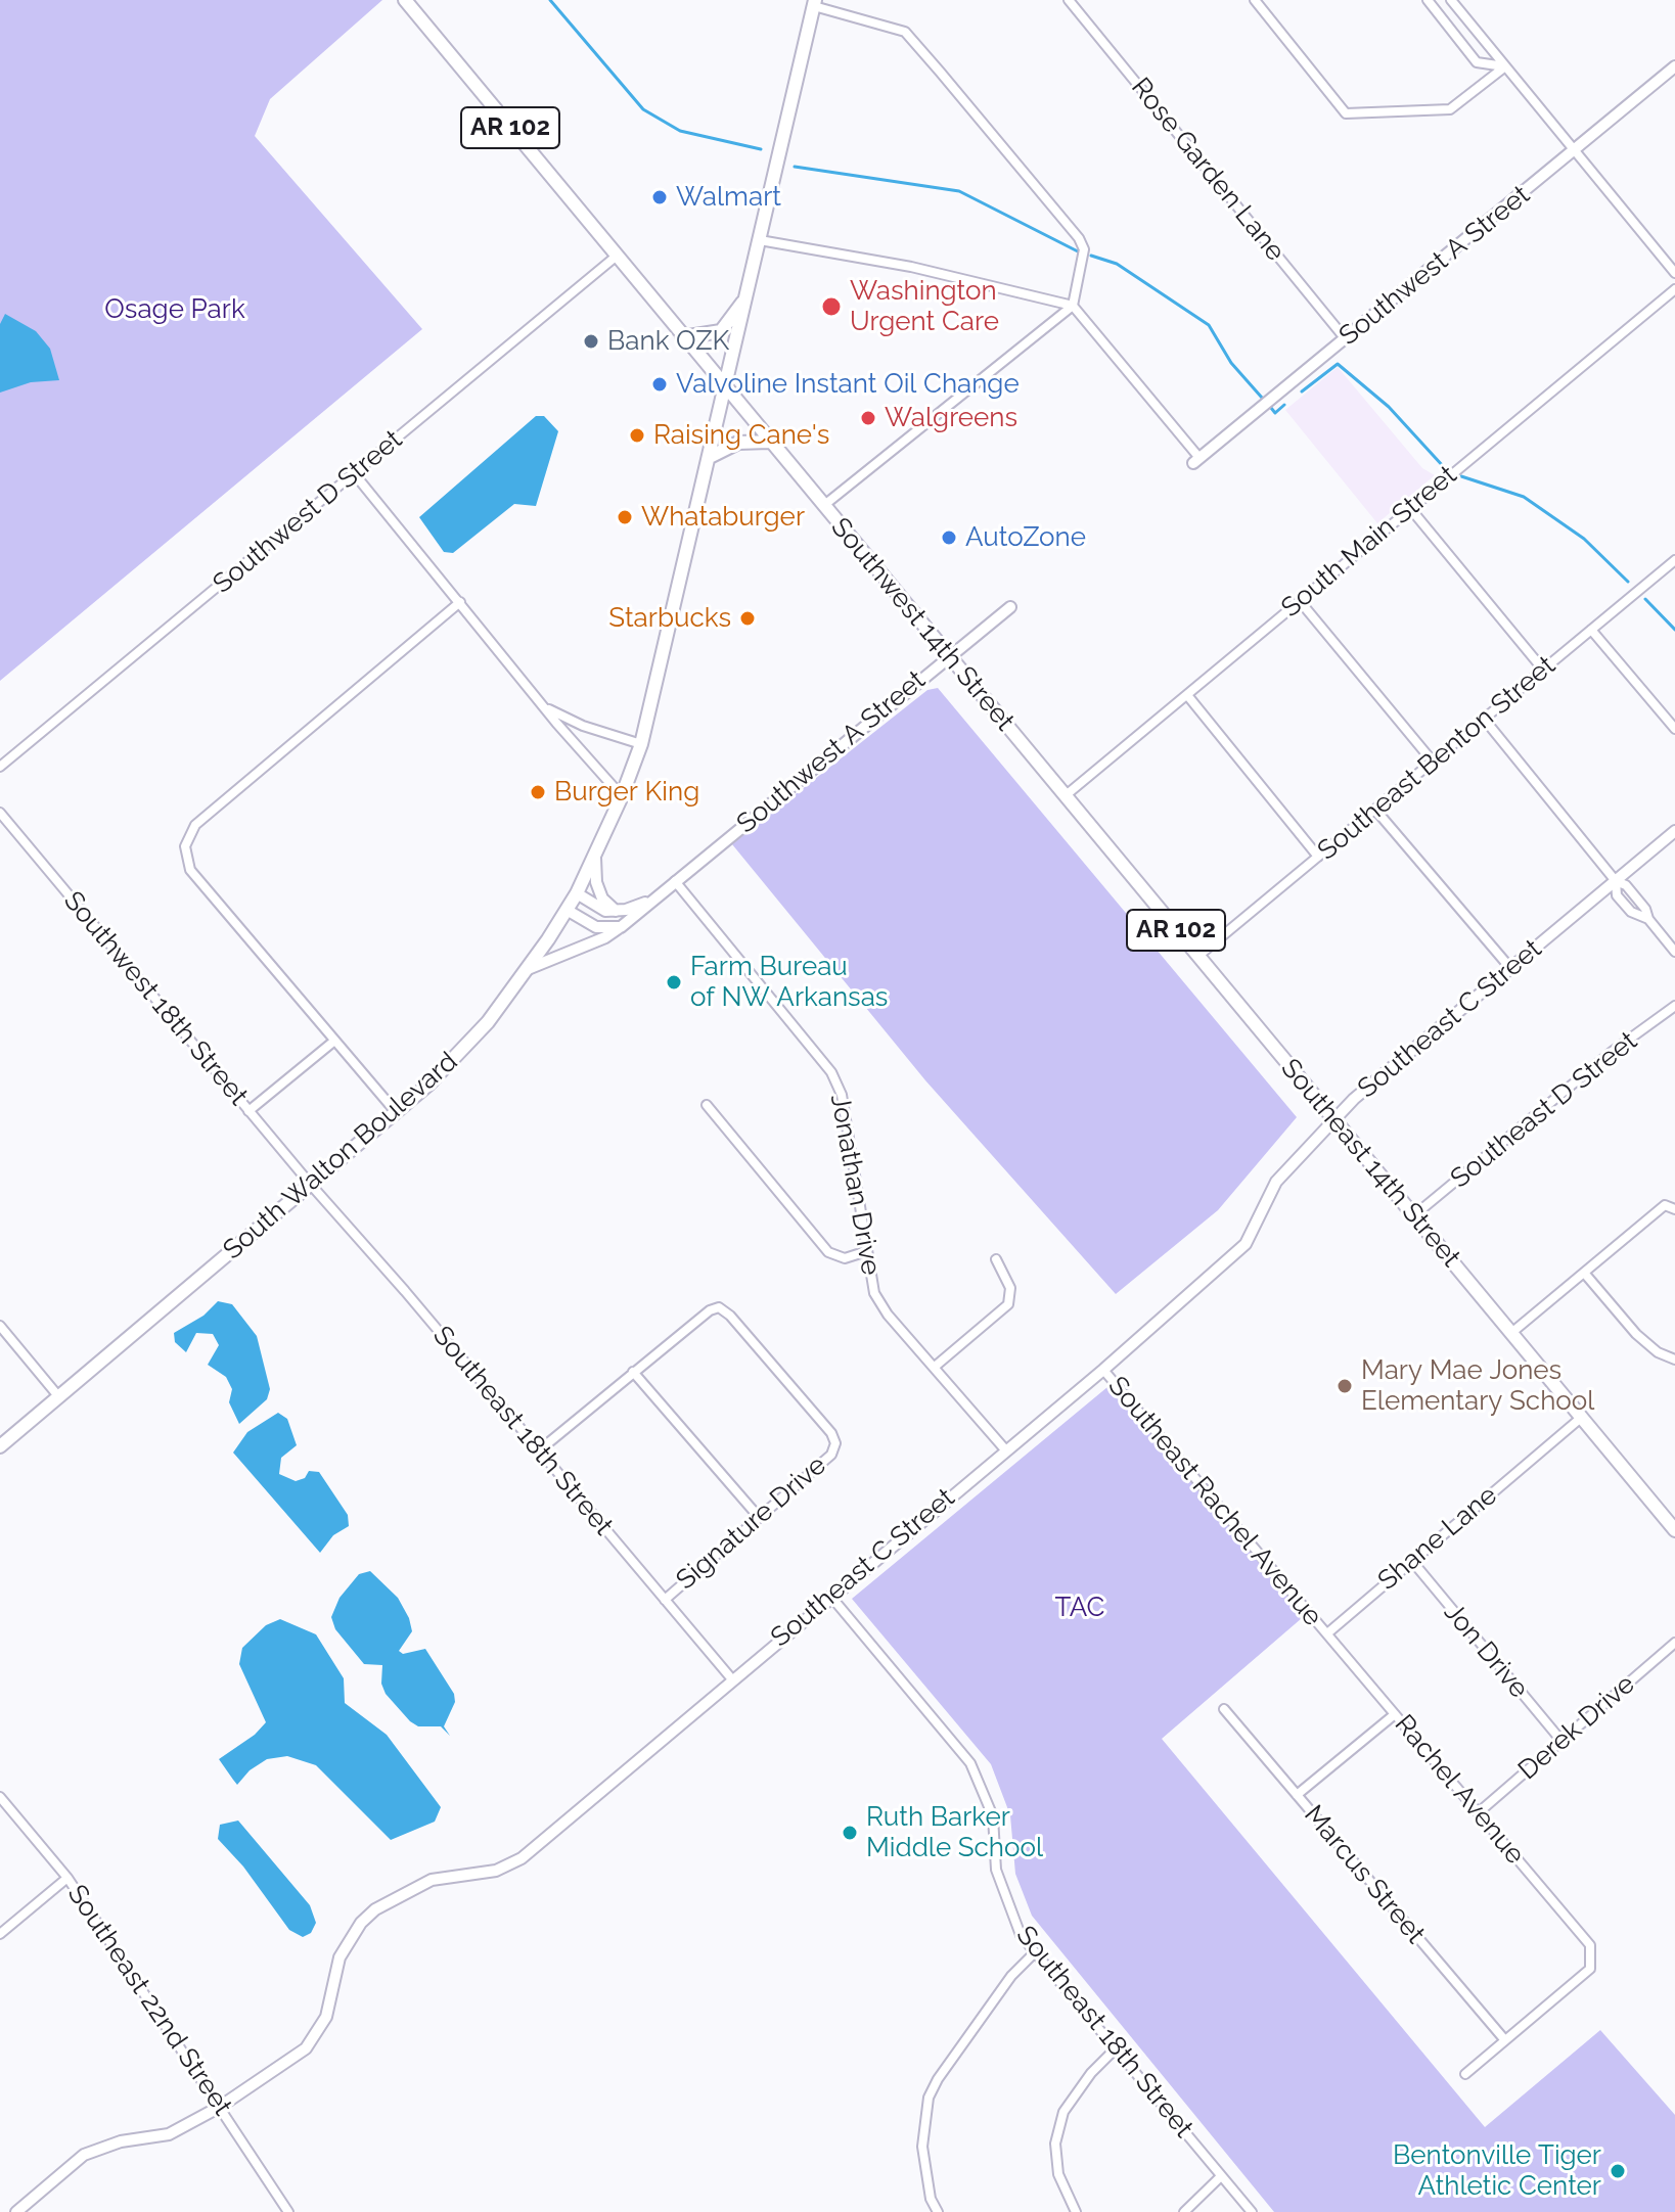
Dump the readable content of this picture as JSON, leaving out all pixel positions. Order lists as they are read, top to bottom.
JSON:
{
  "streets": {
    "main road": [
      "AR 102",
      "Southwest 14th Street",
      "South Walton Boulevard",
      "Southeast 14th Street"
    ],
    "street": [
      "Rose Garden Lane",
      "Southwest A Street",
      "Southwest D Street",
      "South Main Street",
      "Southeast Benton Street",
      "Southwest 18th Street",
      "Southeast C Street",
      "Southeast D Street",
      "Jonathan Drive",
      "Southeast 18th Street",
      "Southeast Rachel Avenue",
      "Signature Drive",
      "Shane Lane",
      "Jon Drive",
      "Derek Drive",
      "Rachel Avenue",
      "Marcus Street",
      "Southeast 22nd Street"
    ]
  },
  "crossings": [
    ["Rose Garden Lane", "Southwest A Street"],
    ["Southwest A Street", "Southwest 14th Street"],
    ["Southwest A Street", "South Walton Boulevard"],
    ["Southwest A Street", "Jonathan Drive"],
    ["Southwest D Street", "Southwest 14th Street"],
    ["South Main Street", "Southwest 14th Street"],
    ["South Main Street", "Southeast 14th Street"],
    ["Southwest 14th Street", "South Walton Boulevard"],
    ["Southwest 14th Street", "Southeast 14th Street"],
    ["Southeast Benton Street", "Southeast 14th Street"],
    ["Southwest 18th Street", "South Walton Boulevard"],
    ["Southwest 18th Street", "Southeast 18th Street"],
    ["Southeast C Street", "Southeast 14th Street"],
    ["Southeast C Street", "Jonathan Drive"],
    ["Southeast C Street", "Southeast 18th Street"],
    ["Southeast C Street", "Southeast Rachel Avenue"],
    ["Southeast C Street", "Southeast 22nd Street"],
    ["Southeast D Street", "Southeast 14th Street"],
    ["South Walton Boulevard", "Southeast 18th Street"],
    ["Southeast 14th Street", "Shane Lane"],
    ["Southeast 18th Street", "Signature Drive"],
    ["Southeast Rachel Avenue", "Shane Lane"],
    ["Southeast Rachel Avenue", "Rachel Avenue"],
    ["Shane Lane", "Jon Drive"],
    ["Shane Lane", "Rachel Avenue"],
    ["Jon Drive", "Derek Drive"],
    ["Derek Drive", "Rachel Avenue"],
    ["Rachel Avenue", "Marcus Street"]
  ],
  "parks": ["Osage Park", "TAC"],
  "places": [
    "Walmart",
    "Washington Urgent Care",
    "Bank OZK",
    "Valvoline Instant Oil Change",
    "Walgreens",
    "Raising Cane's",
    "Whataburger",
    "AutoZone",
    "Starbucks",
    "Burger King",
    "Farm Bureau of NW Arkansas",
    "Mary Mae Jones Elementary School",
    "Ruth Barker Middle School",
    "Bentonville Tiger Athletic Center"
  ]
}
